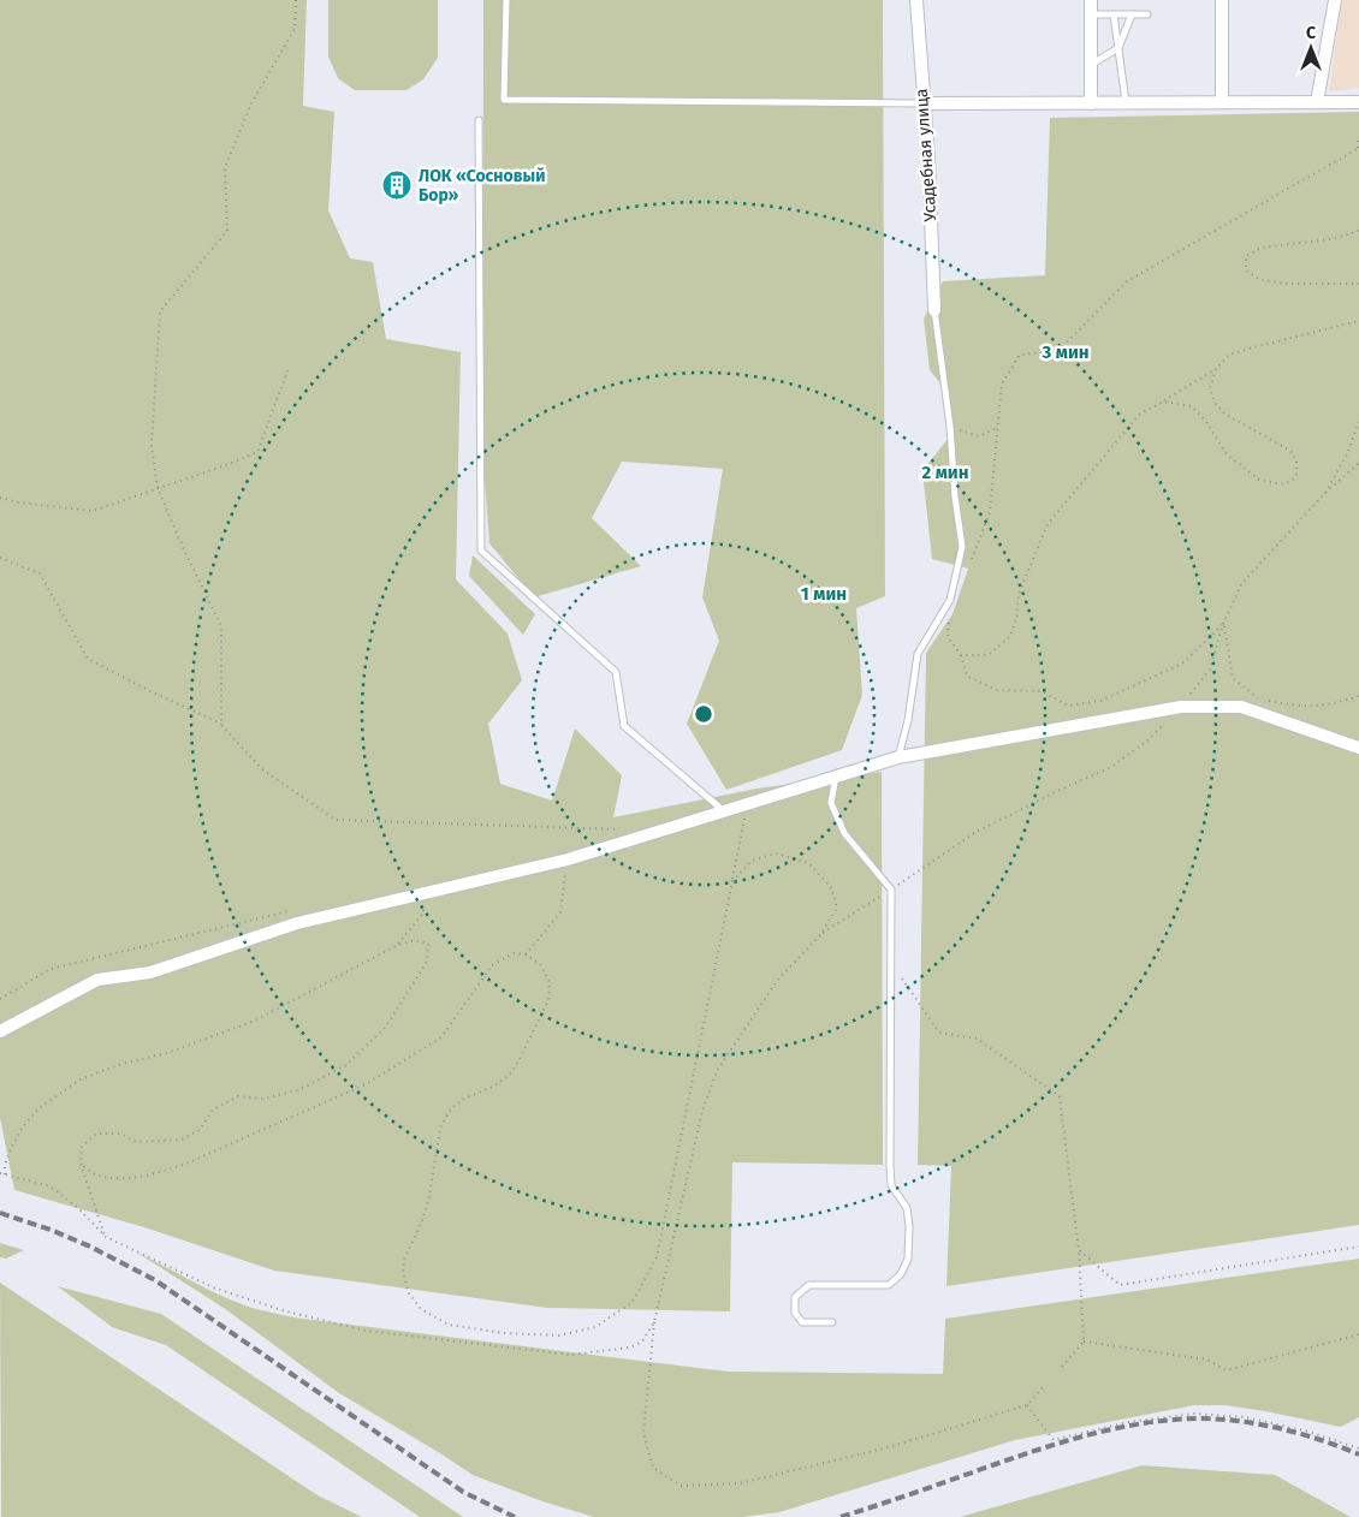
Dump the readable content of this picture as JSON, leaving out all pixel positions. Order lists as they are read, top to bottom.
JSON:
{
  "streets": {
    "street": ["Усадебная улица"]
  },
  "places": {
    "building": ["ЛОК «Сосновый Бор»"]
  },
  "north": "top",
  "rings": ["3 мин", "2 мин", "1 мин"]
}
